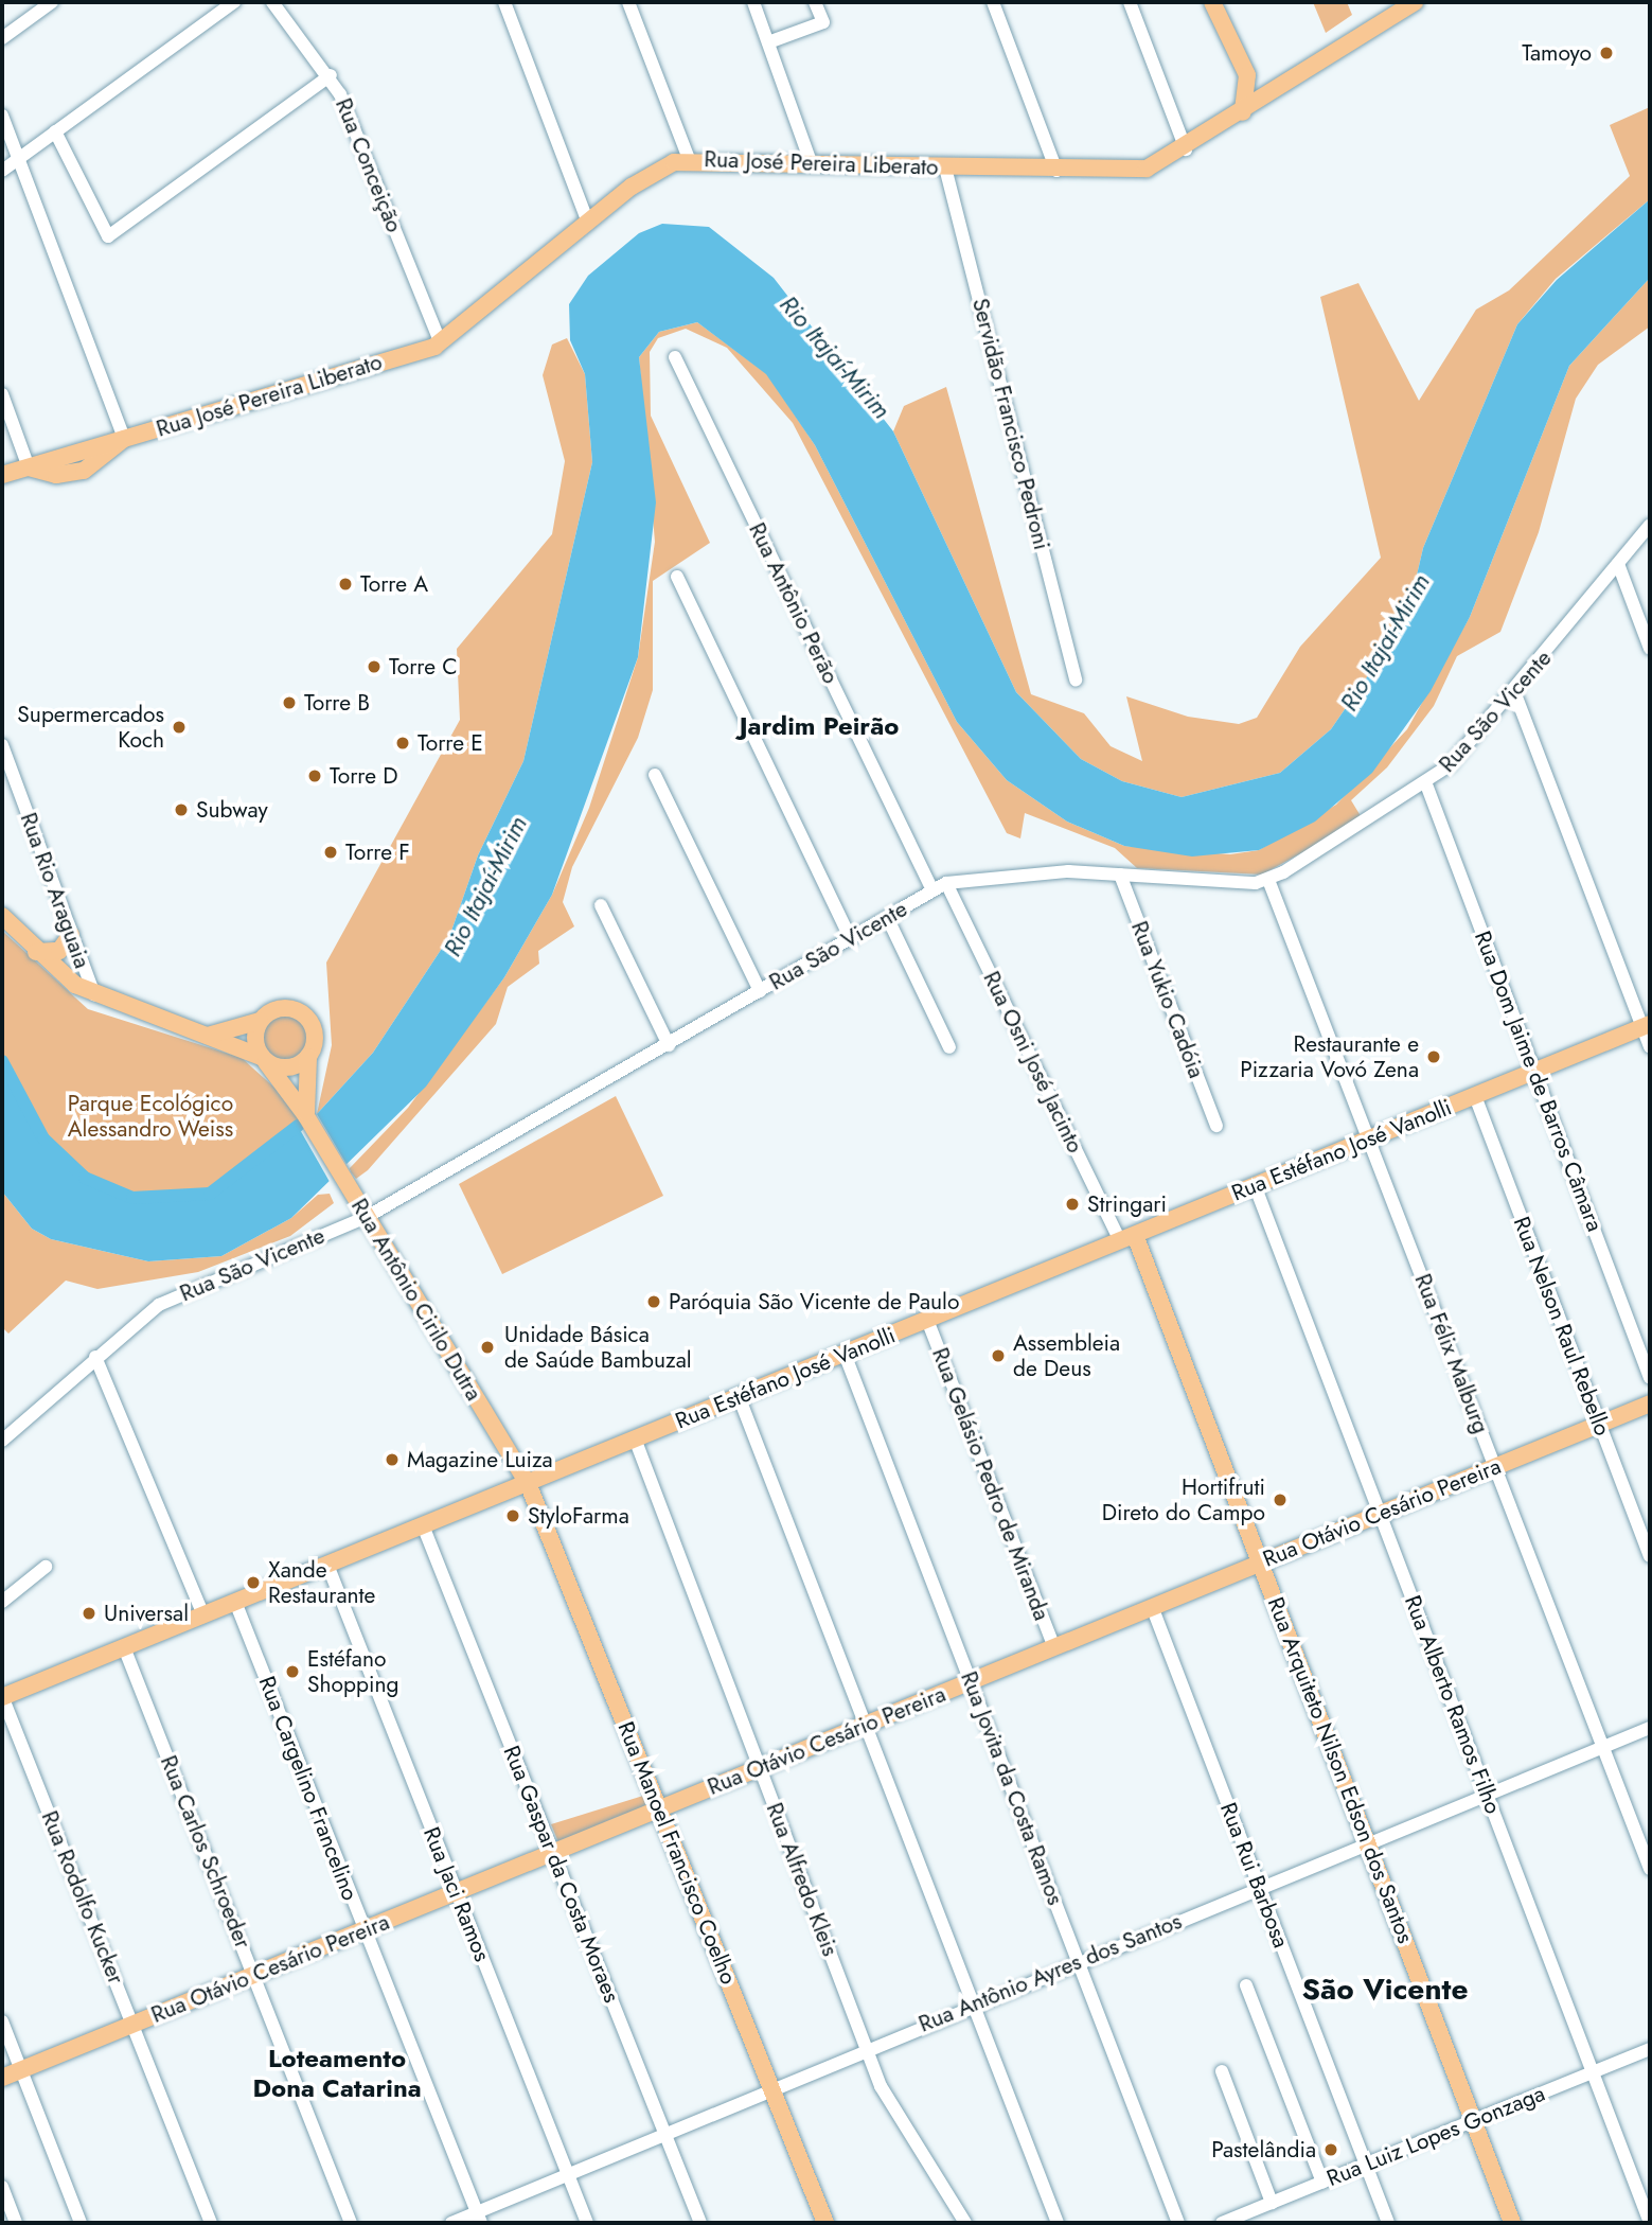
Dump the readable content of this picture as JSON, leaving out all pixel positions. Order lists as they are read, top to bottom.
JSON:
{
  "streets": {
    "main road": [
      "Rua José Pereira Liberato",
      "Rua Estéfano José Vanolli",
      "Rua Antônio Cirilo Dutra",
      "Rua Otávio Cesário Pereira",
      "Rua Arquiteto Nilson Edson dos Santos",
      "Rua Manoel Francisco Coelho"
    ],
    "street": [
      "Rua Conceição",
      "Servidão Francisco Pedroni",
      "Rua Antônio Perão",
      "Rua São Vicente",
      "Rua Rio Araguaia",
      "Rua Yukio Cadóia",
      "Rua Osni José Jacinto",
      "Rua Dom Jaime de Barros Câmara",
      "Rua Nelson Raul Rebello",
      "Rua Félix Malburg",
      "Rua Gelásio Pedro de Miranda",
      "Rua Alberto Ramos Filho",
      "Rua Cargelino Francelino",
      "Rua Jovita da Costa Ramos",
      "Rua Carlos Schroeder",
      "Rua Gaspar da Costa Moraes",
      "Rua Rui Barbosa",
      "Rua Alfredo Kleis",
      "Rua Jaci Ramos",
      "Rua Rodolfo Kucker",
      "Rua Antônio Ayres dos Santos",
      "Rua Luiz Lopes Gonzaga"
    ]
  },
  "crossings": [
    ["Rua José Pereira Liberato", "Rua Conceição"],
    ["Rua José Pereira Liberato", "Servidão Francisco Pedroni"],
    ["Rua Antônio Perão", "Rua São Vicente"],
    ["Rua São Vicente", "Rua Yukio Cadóia"],
    ["Rua São Vicente", "Rua Osni José Jacinto"],
    ["Rua São Vicente", "Rua Dom Jaime de Barros Câmara"],
    ["Rua São Vicente", "Rua Antônio Cirilo Dutra"],
    ["Rua São Vicente", "Rua Félix Malburg"],
    ["Rua Osni José Jacinto", "Rua Estéfano José Vanolli"],
    ["Rua Osni José Jacinto", "Rua Arquiteto Nilson Edson dos Santos"],
    ["Rua Dom Jaime de Barros Câmara", "Rua Estéfano José Vanolli"],
    ["Rua Estéfano José Vanolli", "Rua Antônio Cirilo Dutra"],
    ["Rua Estéfano José Vanolli", "Rua Nelson Raul Rebello"],
    ["Rua Estéfano José Vanolli", "Rua Félix Malburg"],
    ["Rua Estéfano José Vanolli", "Rua Gelásio Pedro de Miranda"],
    ["Rua Estéfano José Vanolli", "Rua Alberto Ramos Filho"],
    ["Rua Estéfano José Vanolli", "Rua Arquiteto Nilson Edson dos Santos"],
    ["Rua Estéfano José Vanolli", "Rua Cargelino Francelino"],
    ["Rua Estéfano José Vanolli", "Rua Jovita da Costa Ramos"],
    ["Rua Estéfano José Vanolli", "Rua Carlos Schroeder"],
    ["Rua Estéfano José Vanolli", "Rua Manoel Francisco Coelho"],
    ["Rua Estéfano José Vanolli", "Rua Gaspar da Costa Moraes"],
    ["Rua Estéfano José Vanolli", "Rua Alfredo Kleis"],
    ["Rua Estéfano José Vanolli", "Rua Jaci Ramos"],
    ["Rua Estéfano José Vanolli", "Rua Rodolfo Kucker"],
    ["Rua Antônio Cirilo Dutra", "Rua Manoel Francisco Coelho"],
    ["Rua Nelson Raul Rebello", "Rua Otávio Cesário Pereira"],
    ["Rua Félix Malburg", "Rua Otávio Cesário Pereira"],
    ["Rua Félix Malburg", "Rua Antônio Ayres dos Santos"],
    ["Rua Gelásio Pedro de Miranda", "Rua Otávio Cesário Pereira"],
    ["Rua Otávio Cesário Pereira", "Rua Alberto Ramos Filho"],
    ["Rua Otávio Cesário Pereira", "Rua Arquiteto Nilson Edson dos Santos"],
    ["Rua Otávio Cesário Pereira", "Rua Cargelino Francelino"],
    ["Rua Otávio Cesário Pereira", "Rua Jovita da Costa Ramos"],
    ["Rua Otávio Cesário Pereira", "Rua Carlos Schroeder"],
    ["Rua Otávio Cesário Pereira", "Rua Manoel Francisco Coelho"],
    ["Rua Otávio Cesário Pereira", "Rua Gaspar da Costa Moraes"],
    ["Rua Otávio Cesário Pereira", "Rua Rui Barbosa"],
    ["Rua Otávio Cesário Pereira", "Rua Alfredo Kleis"],
    ["Rua Otávio Cesário Pereira", "Rua Jaci Ramos"],
    ["Rua Otávio Cesário Pereira", "Rua Rodolfo Kucker"],
    ["Rua Alberto Ramos Filho", "Rua Antônio Ayres dos Santos"],
    ["Rua Alberto Ramos Filho", "Rua Luiz Lopes Gonzaga"],
    ["Rua Arquiteto Nilson Edson dos Santos", "Rua Antônio Ayres dos Santos"],
    ["Rua Arquiteto Nilson Edson dos Santos", "Rua Luiz Lopes Gonzaga"],
    ["Rua Cargelino Francelino", "Rua Antônio Ayres dos Santos"],
    ["Rua Jovita da Costa Ramos", "Rua Antônio Ayres dos Santos"],
    ["Rua Manoel Francisco Coelho", "Rua Antônio Ayres dos Santos"],
    ["Rua Gaspar da Costa Moraes", "Rua Antônio Ayres dos Santos"],
    ["Rua Rui Barbosa", "Rua Antônio Ayres dos Santos"],
    ["Rua Rui Barbosa", "Rua Luiz Lopes Gonzaga"],
    ["Rua Alfredo Kleis", "Rua Antônio Ayres dos Santos"],
    ["Rua Jaci Ramos", "Rua Antônio Ayres dos Santos"]
  ],
  "districts": ["Jardim Peirão", "São Vicente", "Loteamento Dona Catarina"],
  "water": ["Rio Itajaí-Mirim"],
  "parks": ["Parque Ecológico Alessandro Weiss"],
  "places": [
    "Tamoyo",
    "Torre A",
    "Torre C",
    "Torre B",
    "Supermercados Koch",
    "Torre E",
    "Torre D",
    "Subway",
    "Torre F",
    "Restaurante e Pizzaria Vovó Zena",
    "Stringari",
    "Paróquia São Vicente de Paulo",
    "Unidade Básica de Saúde Bambuzal",
    "Assembleia de Deus",
    "Magazine Luiza",
    "Hortifruti Direto do Campo",
    "StyloFarma",
    "Xande Restaurante",
    "Universal",
    "Estéfano Shopping",
    "Pastelândia"
  ]
}
